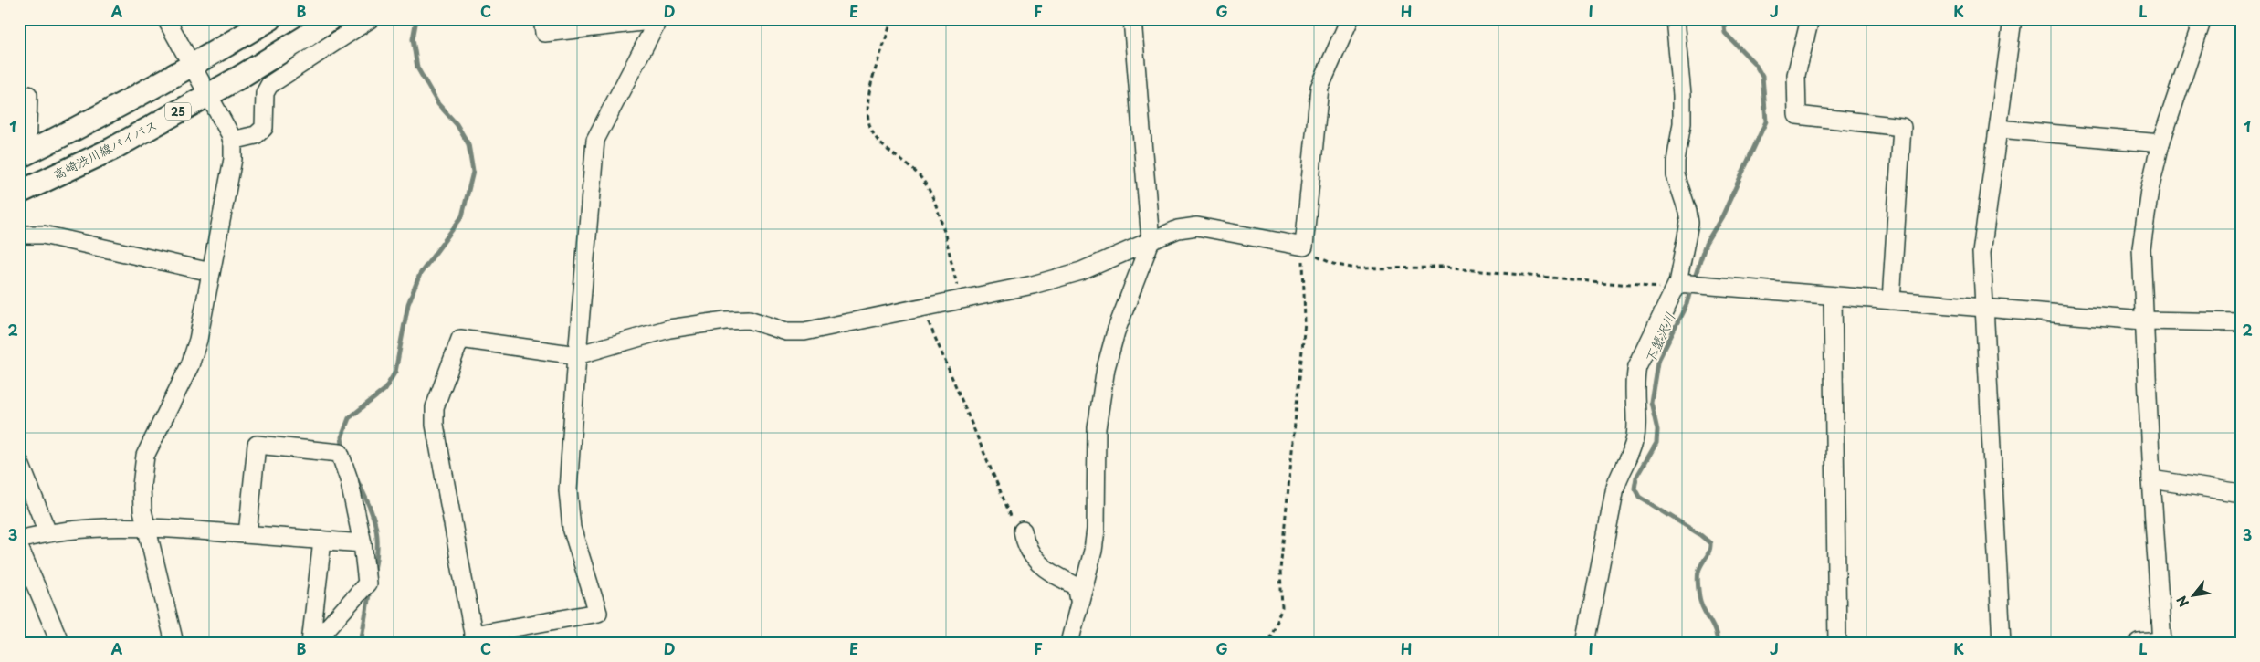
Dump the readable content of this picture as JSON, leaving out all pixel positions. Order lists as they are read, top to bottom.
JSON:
{
  "streets": {
    "main road": ["25", "高崎渋川線バイパス"]
  },
  "water": ["下蟹沢川"],
  "north": "bottom left",
  "grid": {
    "columns": [
      "A",
      "B",
      "C",
      "D",
      "E",
      "F",
      "G",
      "H",
      "I",
      "J",
      "K",
      "L"
    ],
    "rows": ["1", "2", "3"]
  }
}
